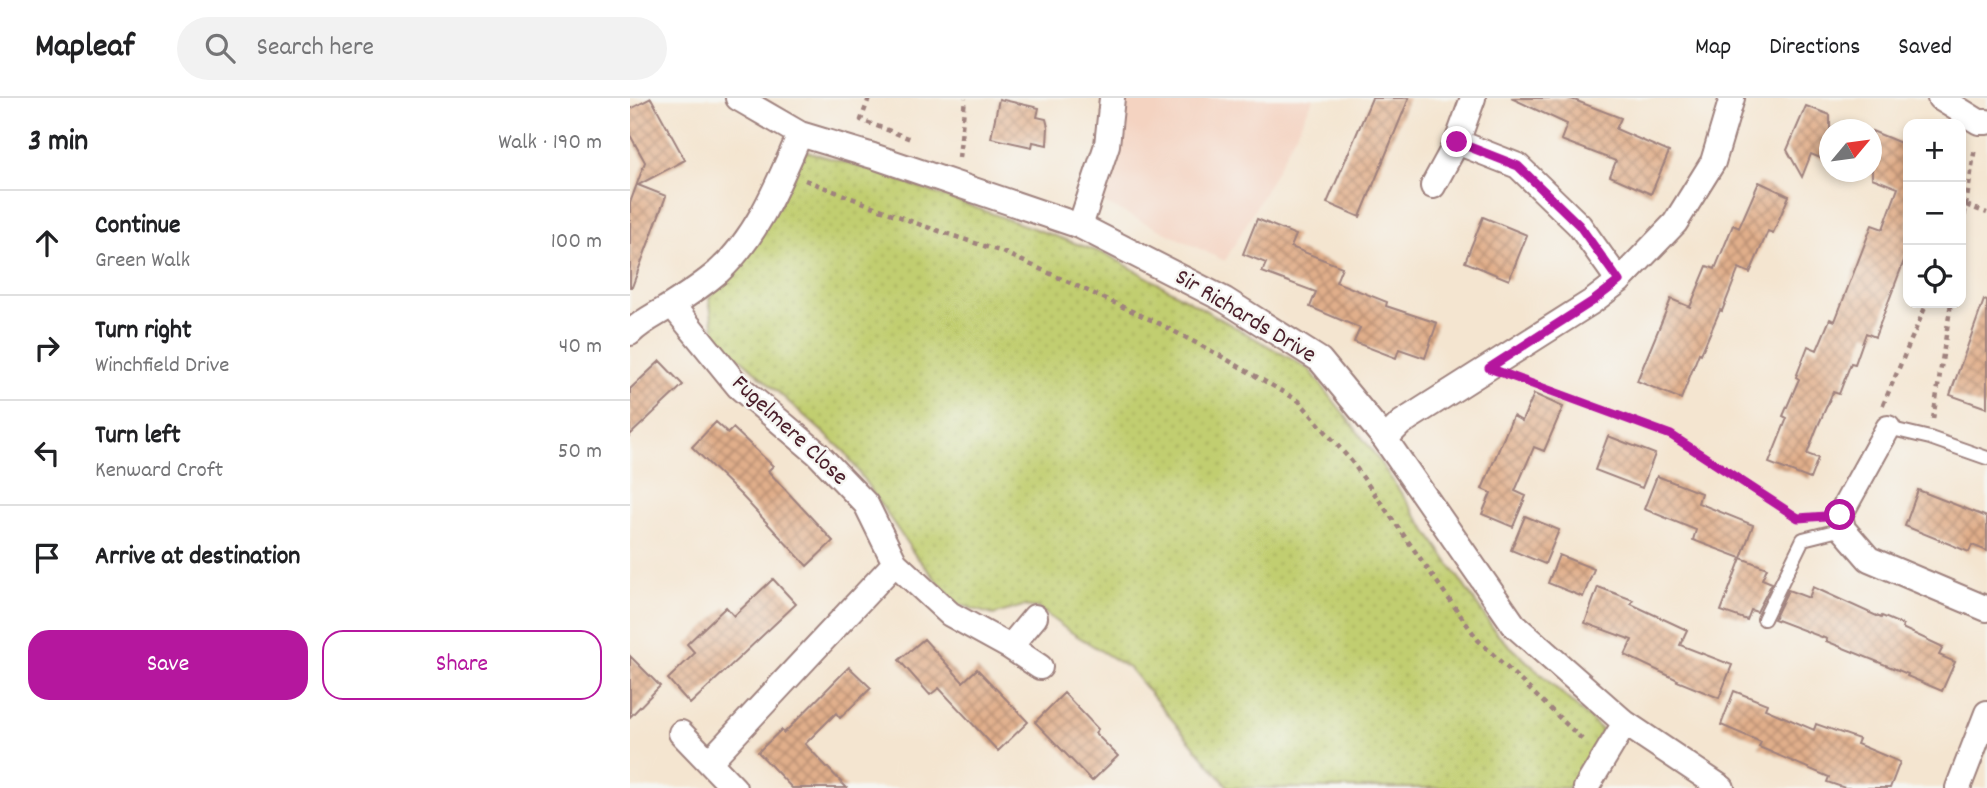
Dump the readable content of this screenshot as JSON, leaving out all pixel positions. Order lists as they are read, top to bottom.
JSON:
{
  "streets": {
    "street": ["Sir Richards Drive", "Fugelmere Close"]
  },
  "north": "top right",
  "page": {
    "header": "Mapleaf",
    "search": "Search here",
    "nav": ["Map", "Directions", "Saved"],
    "heading": ["3 min", "Walk · 190 m"],
    "map_buttons": ["+", "−"],
    "list": [
      ["Continue", "Green Walk", "100 m"],
      ["Turn right", "Winchfield Drive", "40 m"],
      ["Turn left", "Kenward Croft", "50 m"],
      "Arrive at destination"
    ],
    "buttons": ["Save", "Share"]
  }
}
